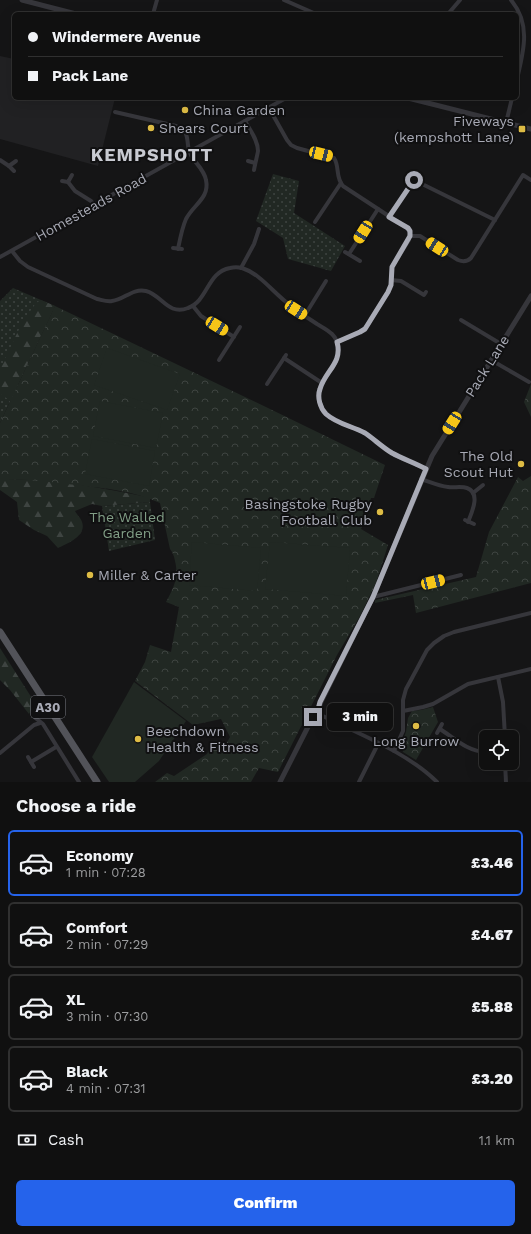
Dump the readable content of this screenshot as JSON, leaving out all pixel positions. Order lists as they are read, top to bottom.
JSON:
{
  "streets": {
    "main road": ["A30"],
    "street": ["Homesteads Road", "Pack Lane"]
  },
  "districts": ["KEMPSHOTT"],
  "parks": ["The Walled Garden"],
  "places": {
    "other": [
      "China Garden",
      "Shears Court",
      "The Old Scout Hut",
      "Basingstoke Rugby Football Club",
      "Miller & Carter",
      "Long Burrow",
      "Beechdown Health & Fitness"
    ],
    "transit": ["Fiveways (kempshott Lane)"]
  },
  "page": {
    "banner": ["Windermere Avenue", "Pack Lane"],
    "bubble": "3 min",
    "heading": "Choose a ride",
    "list": [
      {
        "name": "Economy",
        "note": "1 min · 07:28",
        "value": "£3.46"
      },
      {
        "name": "Comfort",
        "note": "2 min · 07:29",
        "value": "£4.67"
      },
      {
        "name": "XL",
        "note": "3 min · 07:30",
        "value": "£5.88"
      },
      {
        "name": "Black",
        "note": "4 min · 07:31",
        "value": "£3.20"
      }
    ],
    "pay": ["Cash", "1.1 km"],
    "buttons": "Confirm"
  }
}
